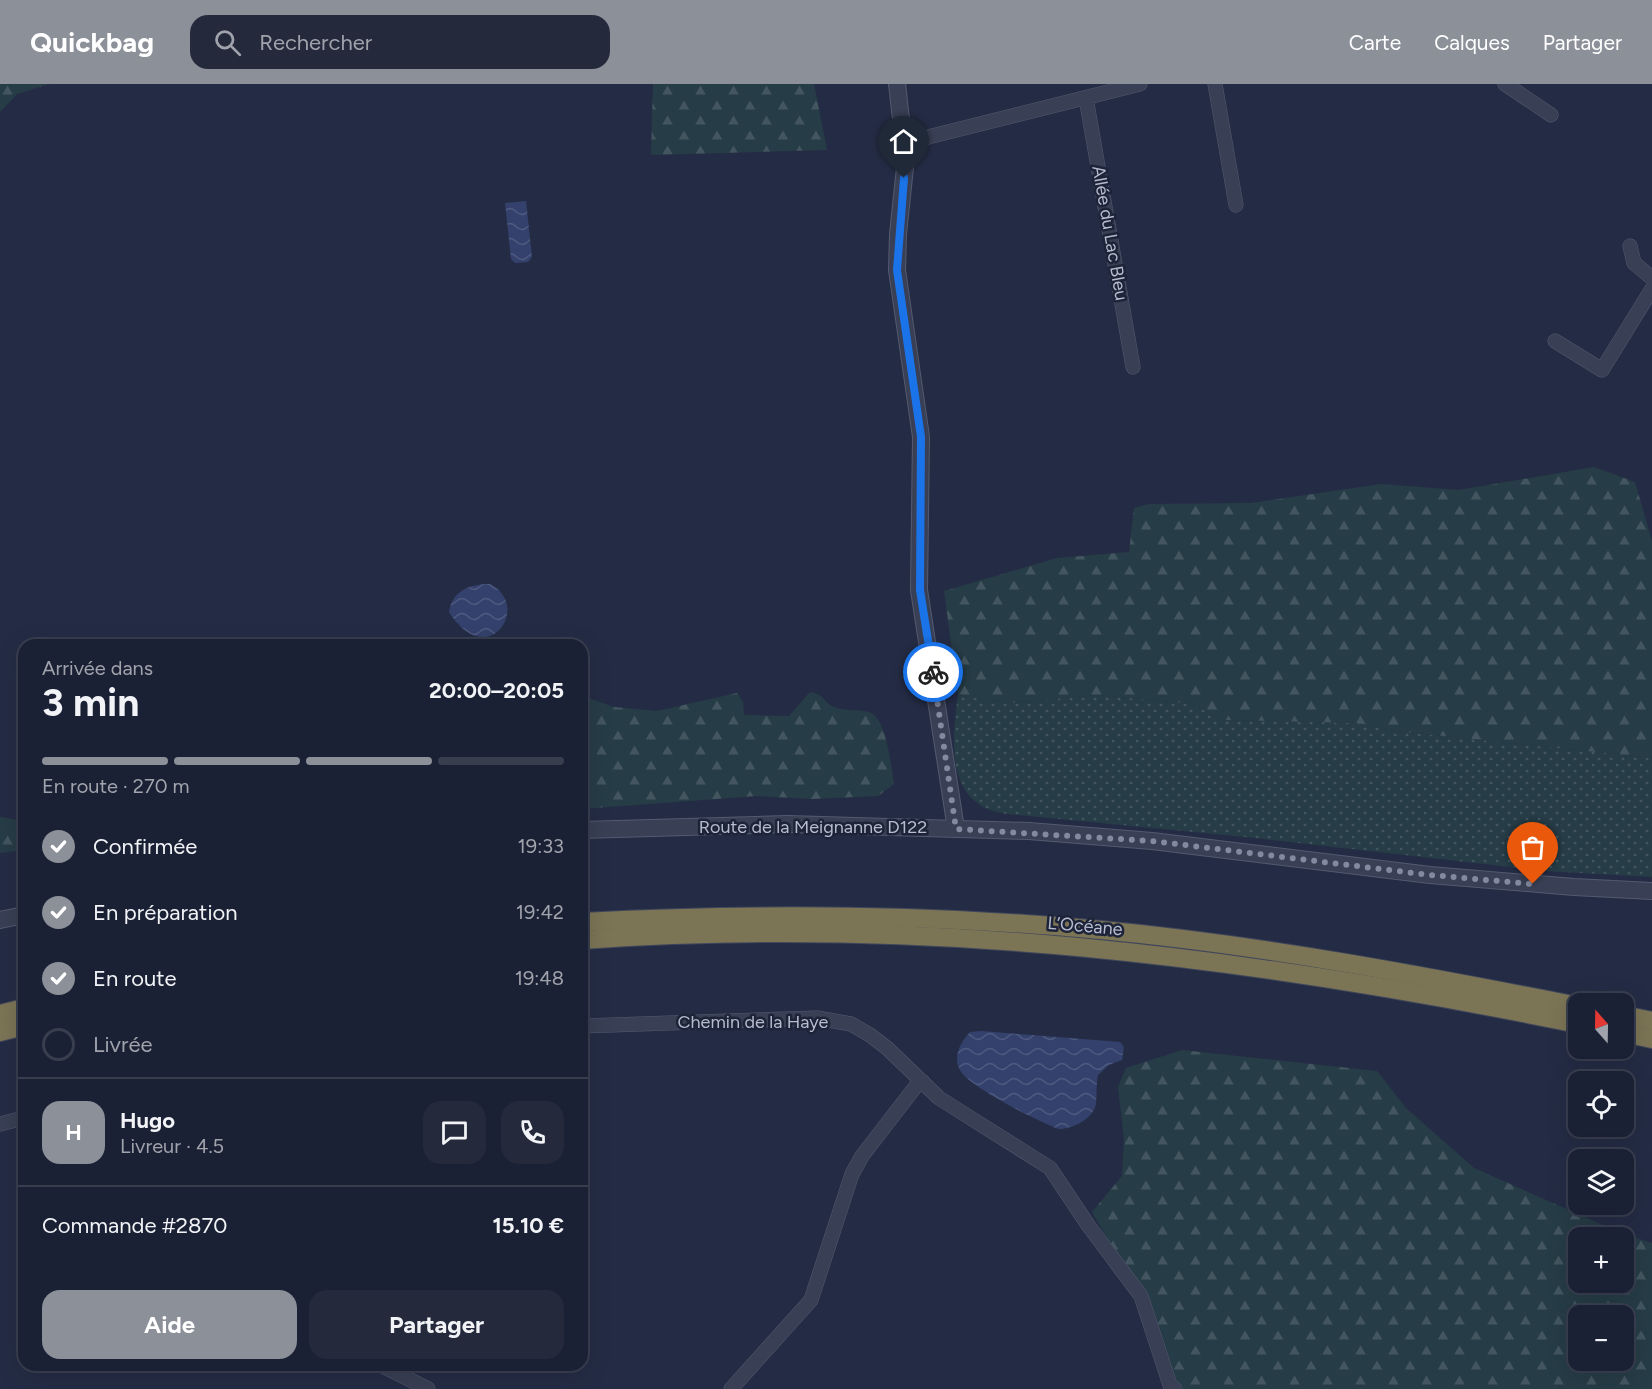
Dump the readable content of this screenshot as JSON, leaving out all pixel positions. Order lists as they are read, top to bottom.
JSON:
{
  "streets": {
    "highway": ["L’Océane"],
    "street": ["Allée du Lac Bleu", "Route de la Meignanne D122", "Chemin de la Haye"]
  },
  "north": "top",
  "page": {
    "header": "Quickbag",
    "search": "Rechercher",
    "nav": ["Carte", "Calques", "Partager"],
    "heading": ["3 min", "Arrivée dans", "20:00–20:05"],
    "panel": [
      "Hugo",
      "Livreur · 4.5",
      "Commande #2870",
      "15.10 €"
    ],
    "bar": "En route · 270 m",
    "list": [
      ["Confirmée", "19:33"],
      ["En préparation", "19:42"],
      ["En route", "19:48"],
      "Livrée"
    ],
    "map_buttons": ["+", "−"],
    "round": "H",
    "buttons": ["Aide", "Partager"]
  }
}
